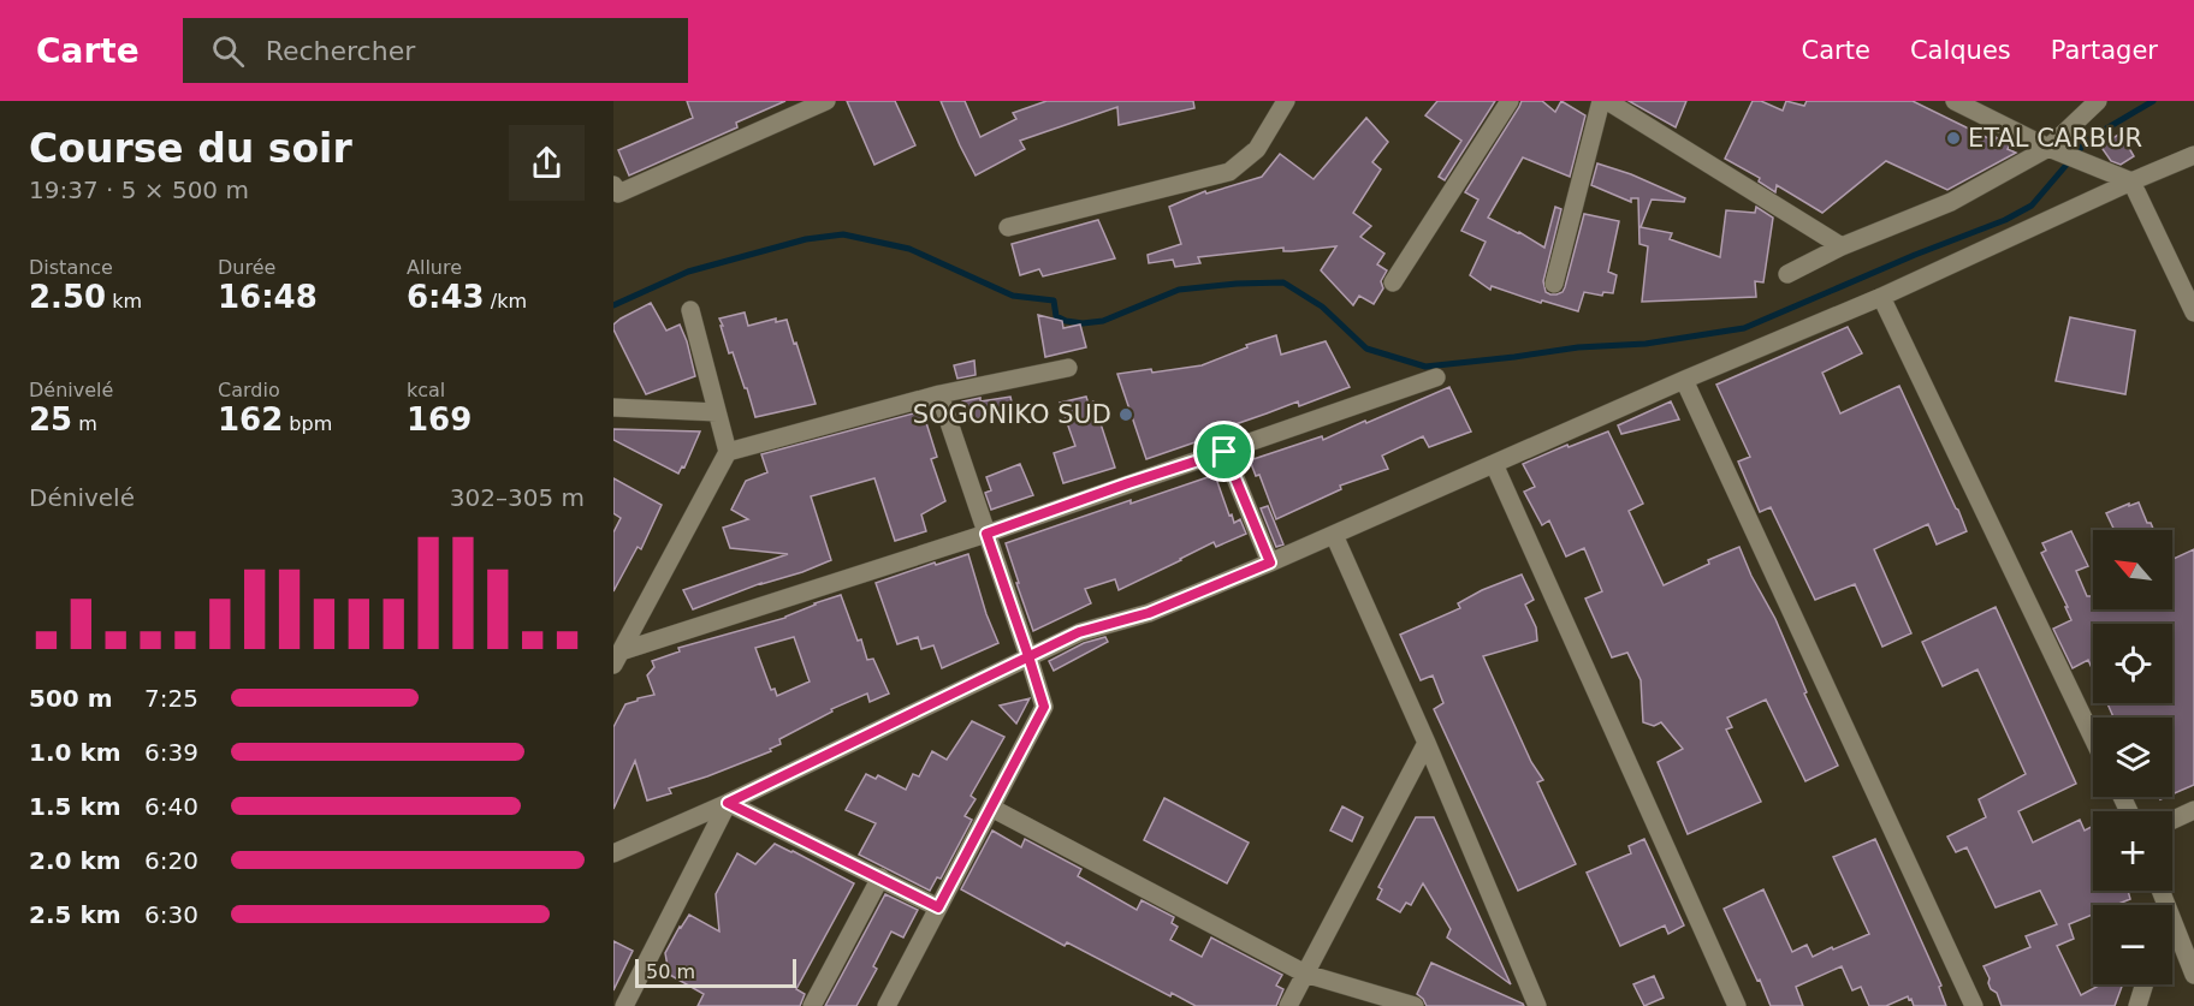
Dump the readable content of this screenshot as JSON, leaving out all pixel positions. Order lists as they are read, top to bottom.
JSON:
{
  "places": ["ETAL CARBUR", "SOGONIKO SUD"],
  "scale_bar": "50 m",
  "north": "top left",
  "page": {
    "header": "Carte",
    "search": "Rechercher",
    "nav": ["Carte", "Calques", "Partager"],
    "heading": ["Course du soir", "19:37 · 5 × 500 m"],
    "stats": [
      ["Distance", "2.50 km"],
      ["Durée", "16:48"],
      ["Allure", "6:43 /km"],
      ["Dénivelé", "25 m"],
      ["Cardio", "162 bpm"],
      ["kcal", "169"]
    ],
    "chart": ["Dénivelé", "302–305 m"],
    "map_buttons": ["+", "−"],
    "list": [
      {
        "name": "500 m",
        "note": "7:25"
      },
      {
        "name": "1.0 km",
        "note": "6:39"
      },
      {
        "name": "1.5 km",
        "note": "6:40"
      },
      {
        "name": "2.0 km",
        "note": "6:20"
      },
      {
        "name": "2.5 km",
        "note": "6:30"
      }
    ],
    "scale": "50 m"
  }
}
